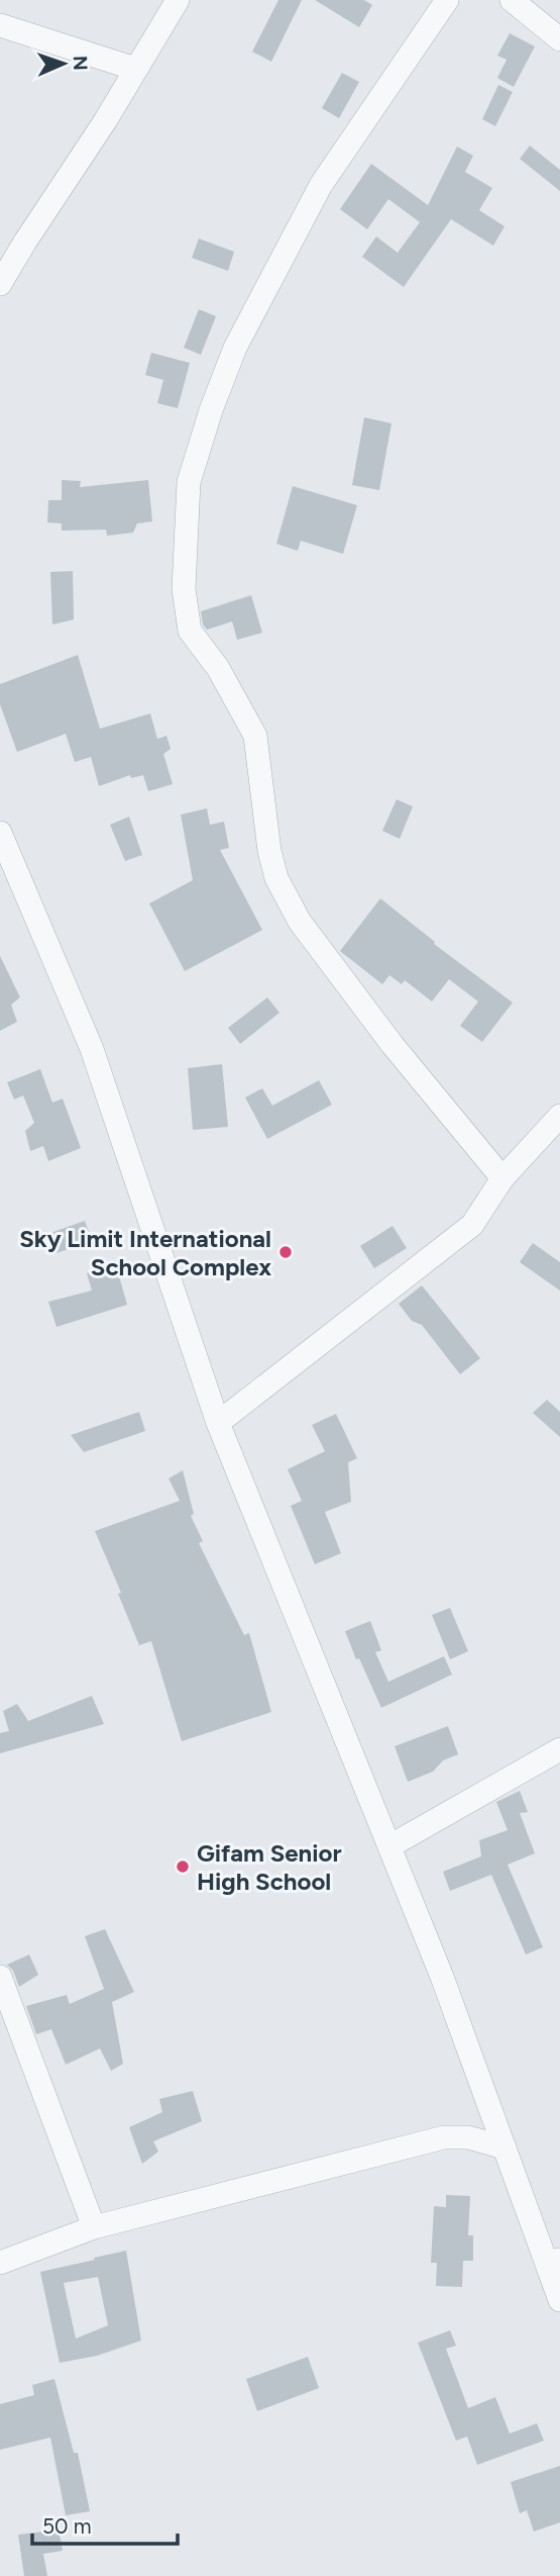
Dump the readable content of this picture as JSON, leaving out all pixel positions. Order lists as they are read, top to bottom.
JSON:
{
  "places": ["Sky Limit International School Complex", "Gifam Senior High School"],
  "scale_bar": "50 m",
  "north": "right"
}
